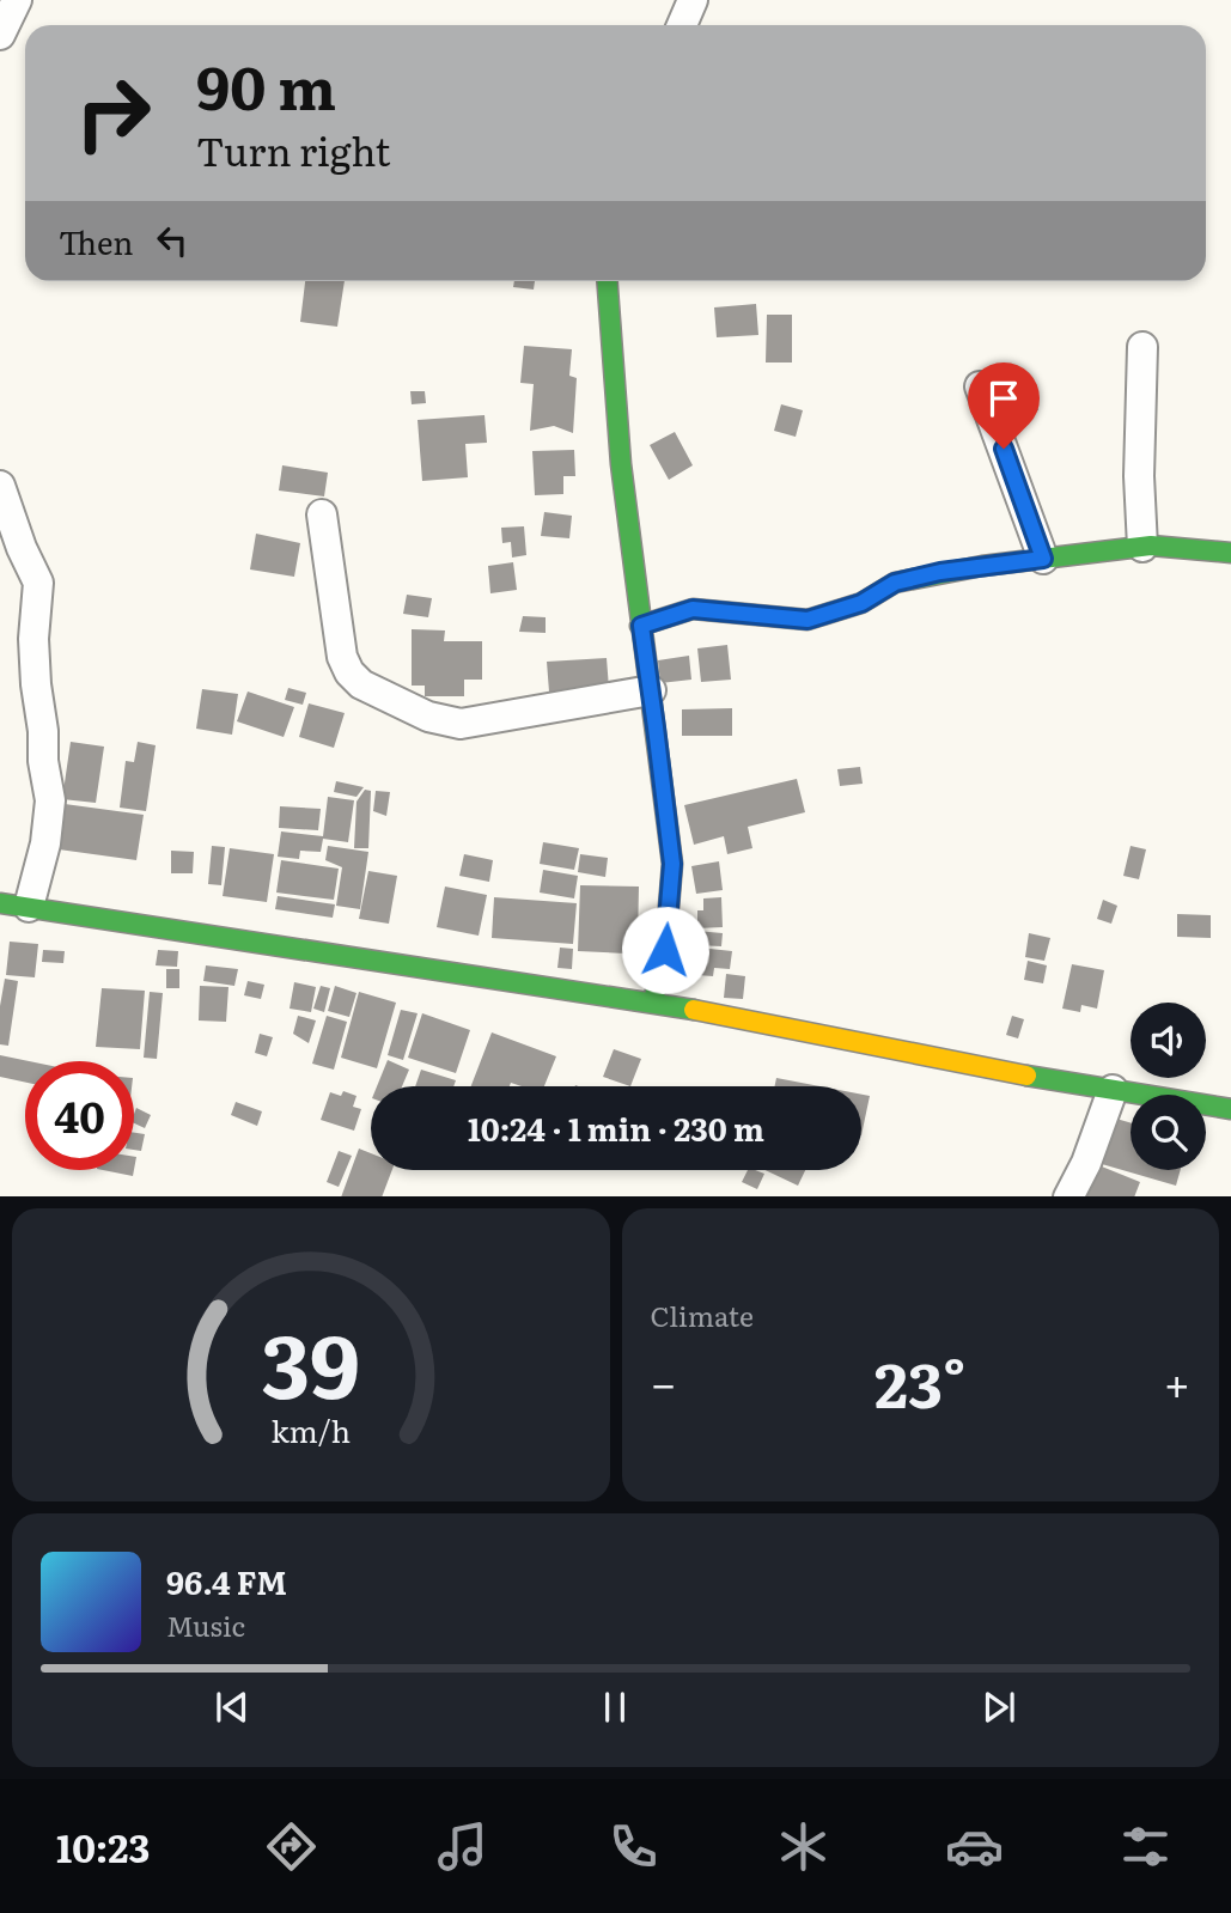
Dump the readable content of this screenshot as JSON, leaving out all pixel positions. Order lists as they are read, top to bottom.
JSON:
{
  "page": {
    "turn": ["90 m", "Turn right"],
    "then": "Then",
    "limit": "40",
    "trip": "10:24 · 1 min · 230 m",
    "tile": "Climate",
    "heat": ["−", "23°", "+"],
    "song": ["96.4 FM", "Music"],
    "tabs": "10:23",
    "gauge": ["39", "km/h"]
  }
}
